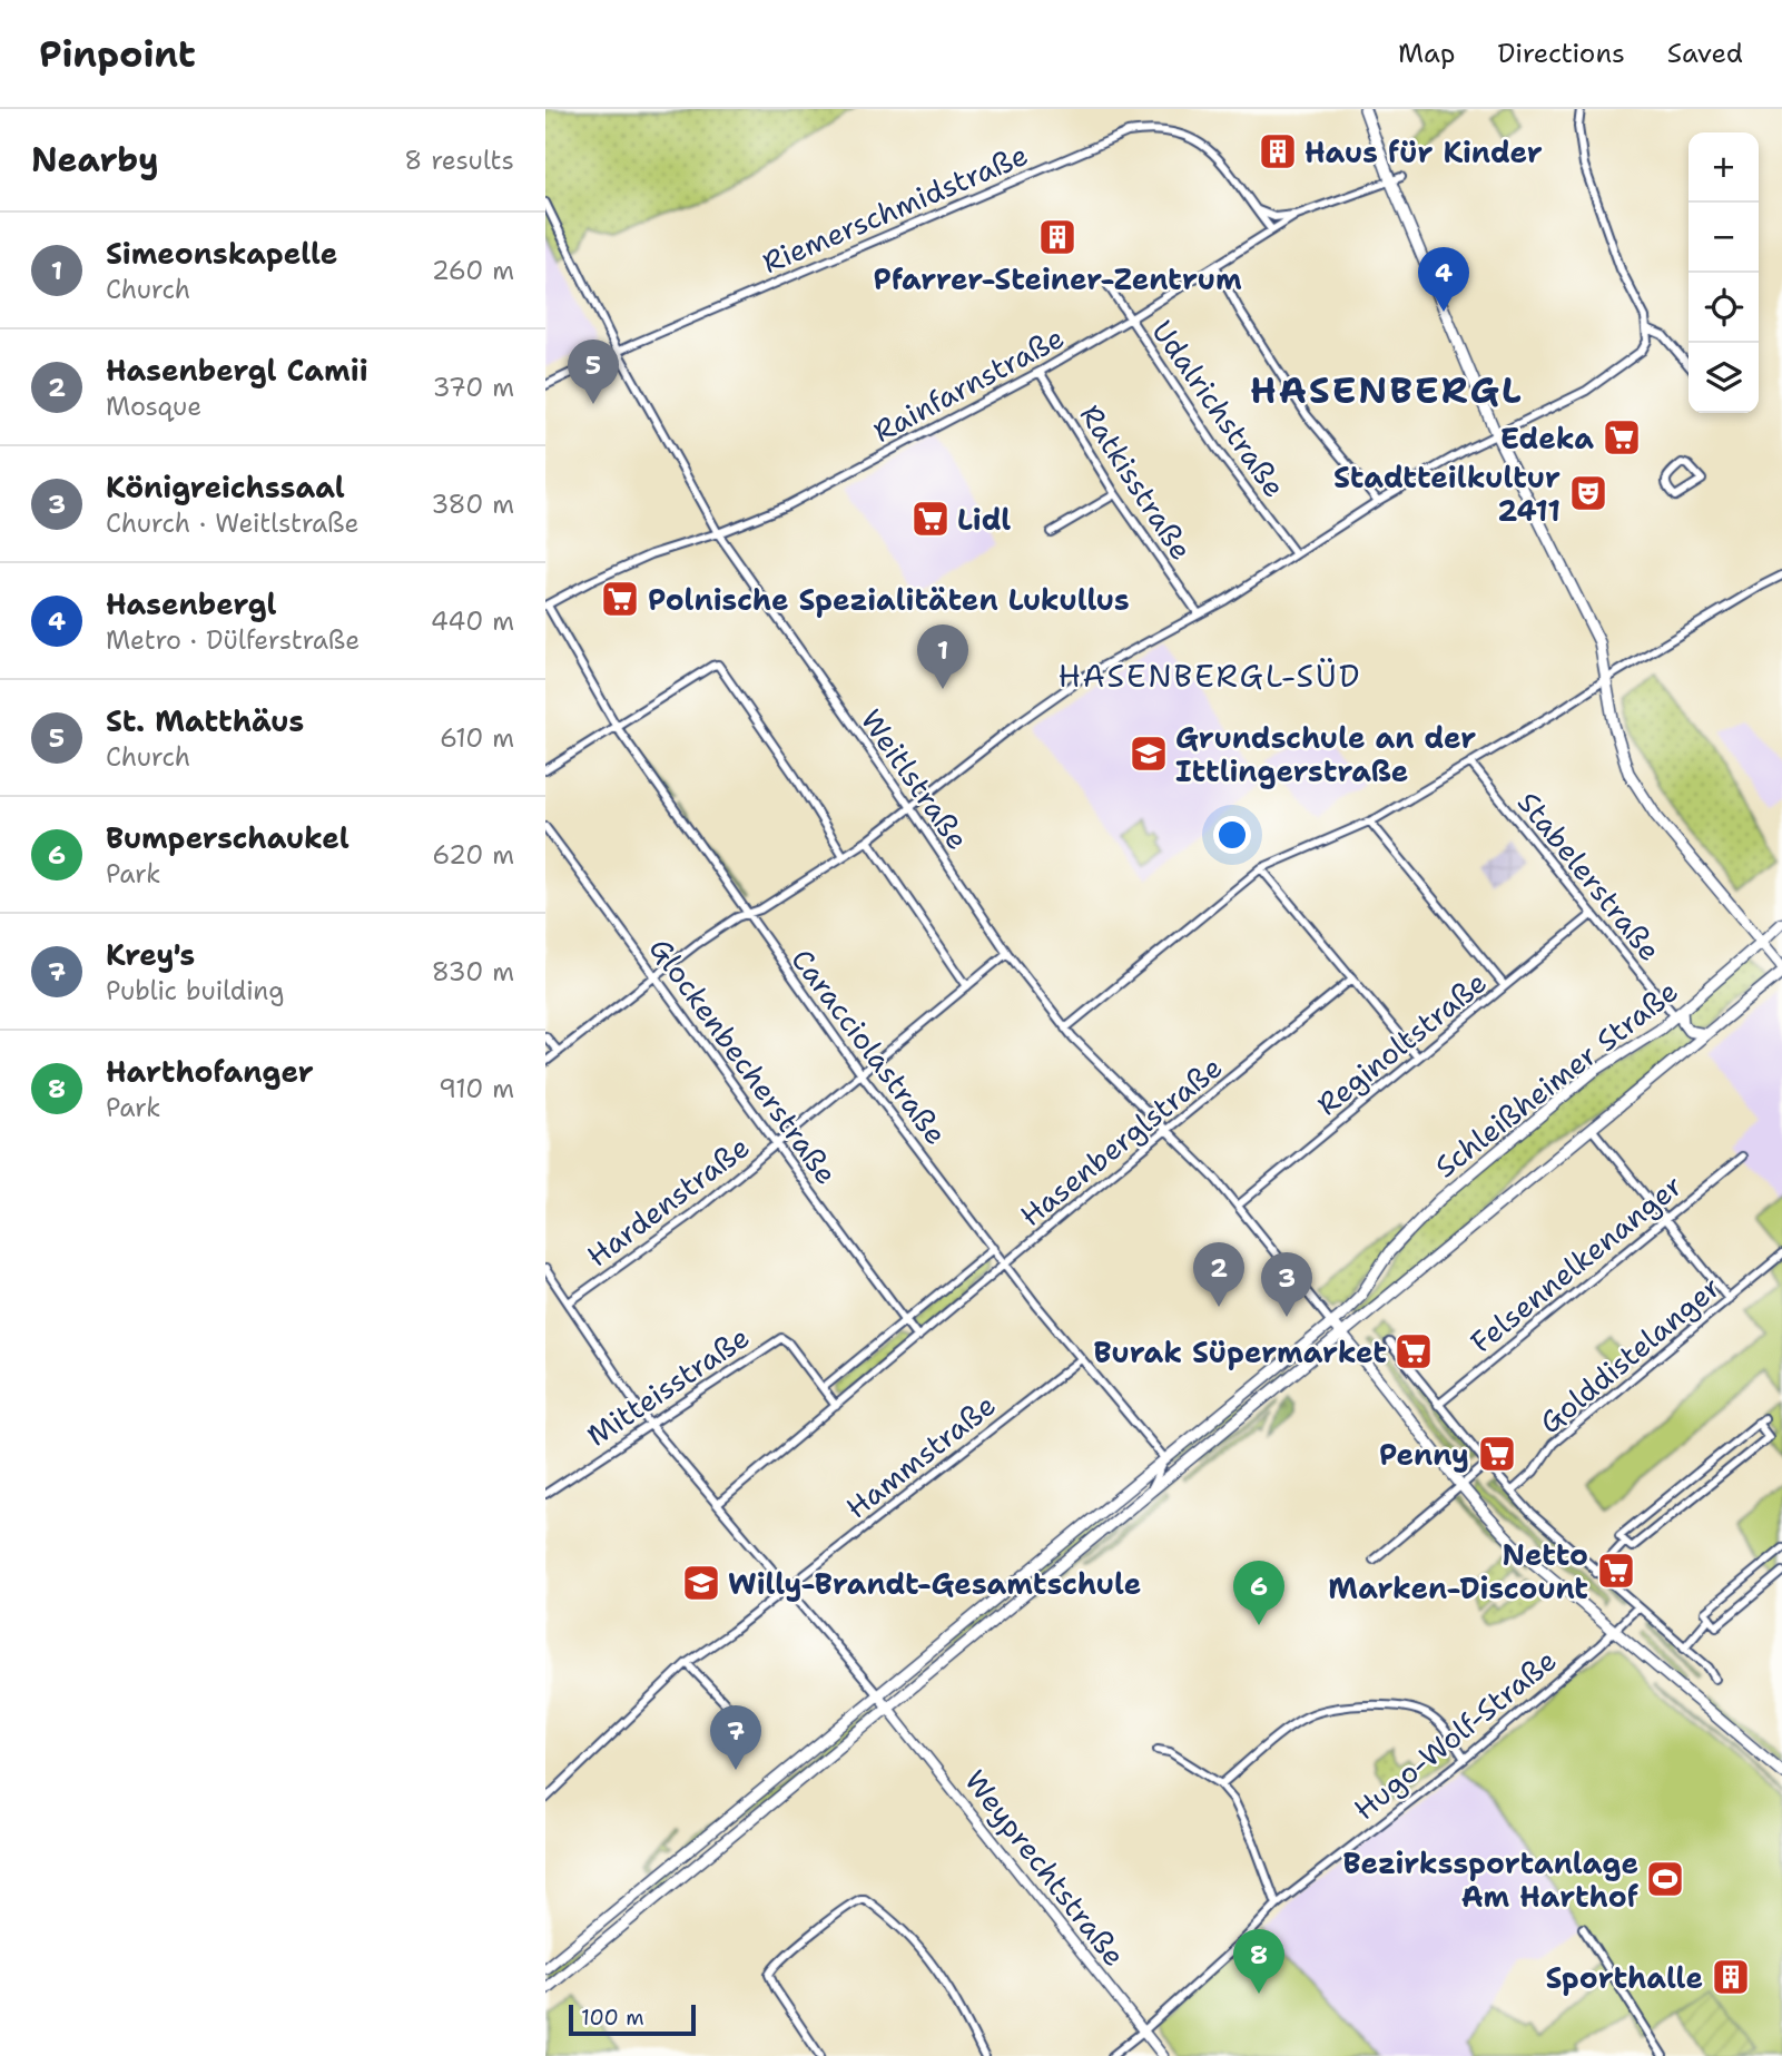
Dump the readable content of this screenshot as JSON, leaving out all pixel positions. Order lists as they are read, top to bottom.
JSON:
{
  "streets": {
    "main road": ["Schleißheimer Straße"],
    "street": [
      "Riemerschmidstraße",
      "Rainfarnstraße",
      "Udalrichstraße",
      "Ratkisstraße",
      "Weitlstraße",
      "Stabelerstraße",
      "Reginoltstraße",
      "Caracciolastraße",
      "Glockenbecherstraße",
      "Hasenberglstraße",
      "Hardenstraße",
      "Felsennelkenanger",
      "Golddistelanger",
      "Mitteisstraße",
      "Hammstraße",
      "Hugo-Wolf-Straße",
      "Weyprechtstraße"
    ]
  },
  "crossings": [
    ["Riemerschmidstraße", "Rainfarnstraße"],
    ["Riemerschmidstraße", "Weitlstraße"],
    ["Rainfarnstraße", "Udalrichstraße"],
    ["Rainfarnstraße", "Ratkisstraße"],
    ["Rainfarnstraße", "Weitlstraße"],
    ["Rainfarnstraße", "Caracciolastraße"],
    ["Weitlstraße", "Reginoltstraße"],
    ["Weitlstraße", "Schleißheimer Straße"],
    ["Weitlstraße", "Hasenberglstraße"],
    ["Weitlstraße", "Hardenstraße"],
    ["Stabelerstraße", "Reginoltstraße"],
    ["Stabelerstraße", "Schleißheimer Straße"],
    ["Caracciolastraße", "Schleißheimer Straße"],
    ["Caracciolastraße", "Hasenberglstraße"],
    ["Caracciolastraße", "Hardenstraße"],
    ["Caracciolastraße", "Hammstraße"],
    ["Glockenbecherstraße", "Hasenberglstraße"],
    ["Glockenbecherstraße", "Hardenstraße"],
    ["Schleißheimer Straße", "Weyprechtstraße"],
    ["Hasenberglstraße", "Mitteisstraße"],
    ["Hugo-Wolf-Straße", "Weyprechtstraße"]
  ],
  "districts": ["HASENBERGL", "HASENBERGL-SÜD"],
  "places": {
    "building": ["Haus für Kinder", "Pfarrer-Steiner-Zentrum", "Sporthalle"],
    "supermarket": [
      "Edeka",
      "Lidl",
      "Polnische Spezialitäten Lukullus",
      "Burak Süpermarket",
      "Penny",
      "Netto Marken-Discount"
    ],
    "theatre": ["Stadtteilkultur 2411"],
    "school or university": ["Grundschule an der Ittlingerstraße", "Willy-Brandt-Gesamtschule"],
    "sports": ["Bezirkssportanlage Am Harthof"]
  },
  "scale_bar": "100 m",
  "page": {
    "header": "Pinpoint",
    "nav": ["Map", "Directions", "Saved"],
    "heading": ["Nearby", "8 results"],
    "map_buttons": ["+", "−"],
    "list": [
      {
        "mark": "1",
        "name": "Simeonskapelle",
        "note": "Church",
        "value": "260 m"
      },
      {
        "mark": "2",
        "name": "Hasenbergl Camii",
        "note": "Mosque",
        "value": "370 m"
      },
      {
        "mark": "3",
        "name": "Königreichssaal",
        "note": "Church · Weitlstraße",
        "value": "380 m"
      },
      {
        "mark": "4",
        "name": "Hasenbergl",
        "note": "Metro · Dülferstraße",
        "value": "440 m"
      },
      {
        "mark": "5",
        "name": "St. Matthäus",
        "note": "Church",
        "value": "610 m"
      },
      {
        "mark": "6",
        "name": "Bumperschaukel",
        "note": "Park",
        "value": "620 m"
      },
      {
        "mark": "7",
        "name": "Krey's",
        "note": "Public building",
        "value": "830 m"
      },
      {
        "mark": "8",
        "name": "Harthofanger",
        "note": "Park",
        "value": "910 m"
      }
    ],
    "pins": [
      "4",
      "5",
      "1",
      "2",
      "3",
      "6",
      "7",
      "8"
    ],
    "scale": "100 m"
  }
}
